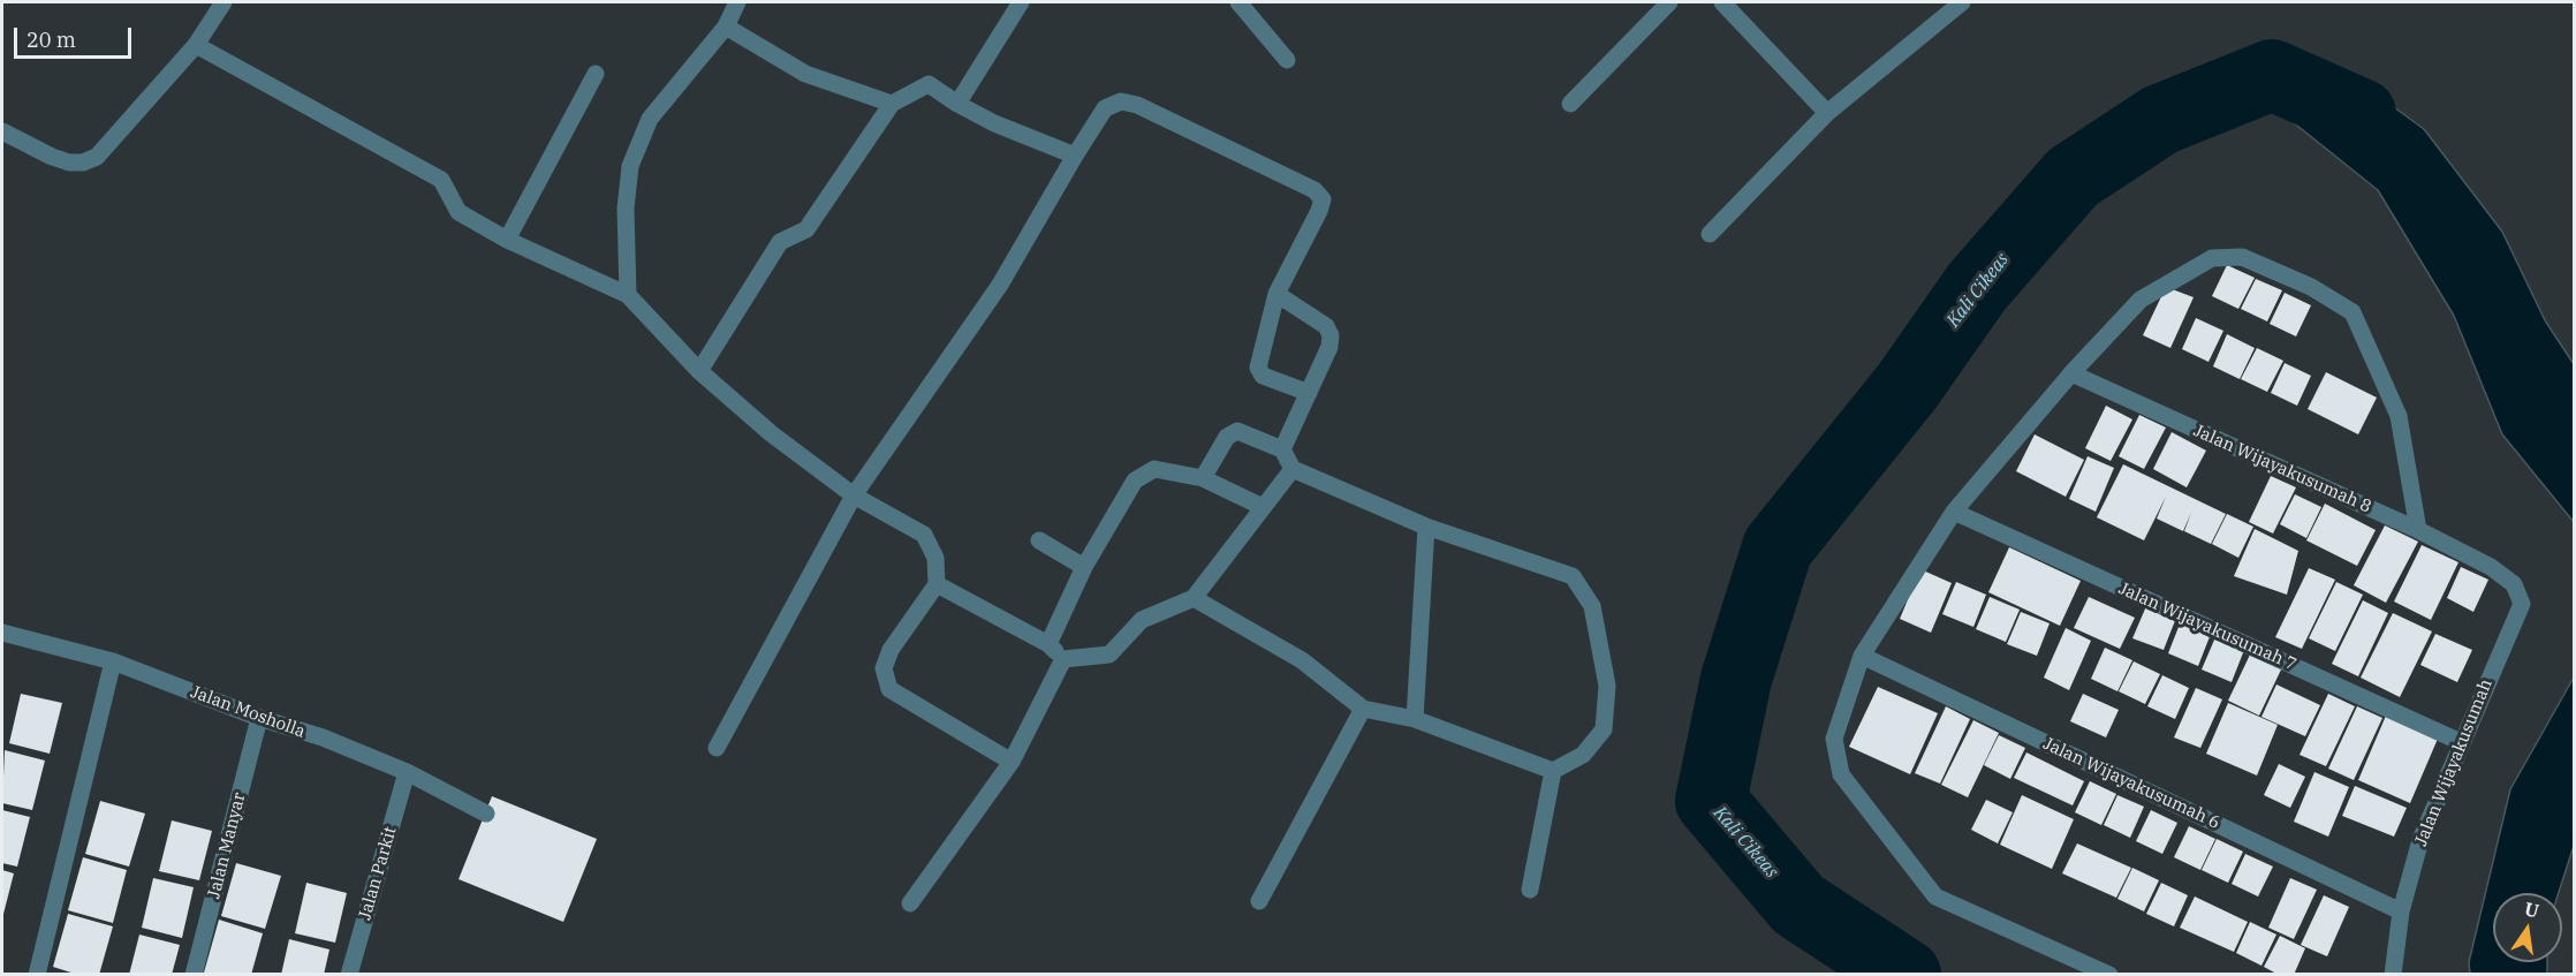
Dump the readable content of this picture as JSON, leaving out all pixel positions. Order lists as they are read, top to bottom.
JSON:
{
  "streets": {
    "street": [
      "Jalan Wijayakusumah 8",
      "Jalan Wijayakusumah 7",
      "Jalan Mosholla",
      "Jalan Wijayakusumah",
      "Jalan Wijayakusumah 6",
      "Jalan Manyar",
      "Jalan Parkit"
    ]
  },
  "crossings": [
    ["Jalan Wijayakusumah 8", "Jalan Wijayakusumah"],
    ["Jalan Wijayakusumah 7", "Jalan Wijayakusumah"],
    ["Jalan Mosholla", "Jalan Manyar"],
    ["Jalan Mosholla", "Jalan Parkit"],
    ["Jalan Wijayakusumah", "Jalan Wijayakusumah 6"]
  ],
  "water": ["Kali Cikeas"],
  "scale_bar": "20 m",
  "north": "top"
}
